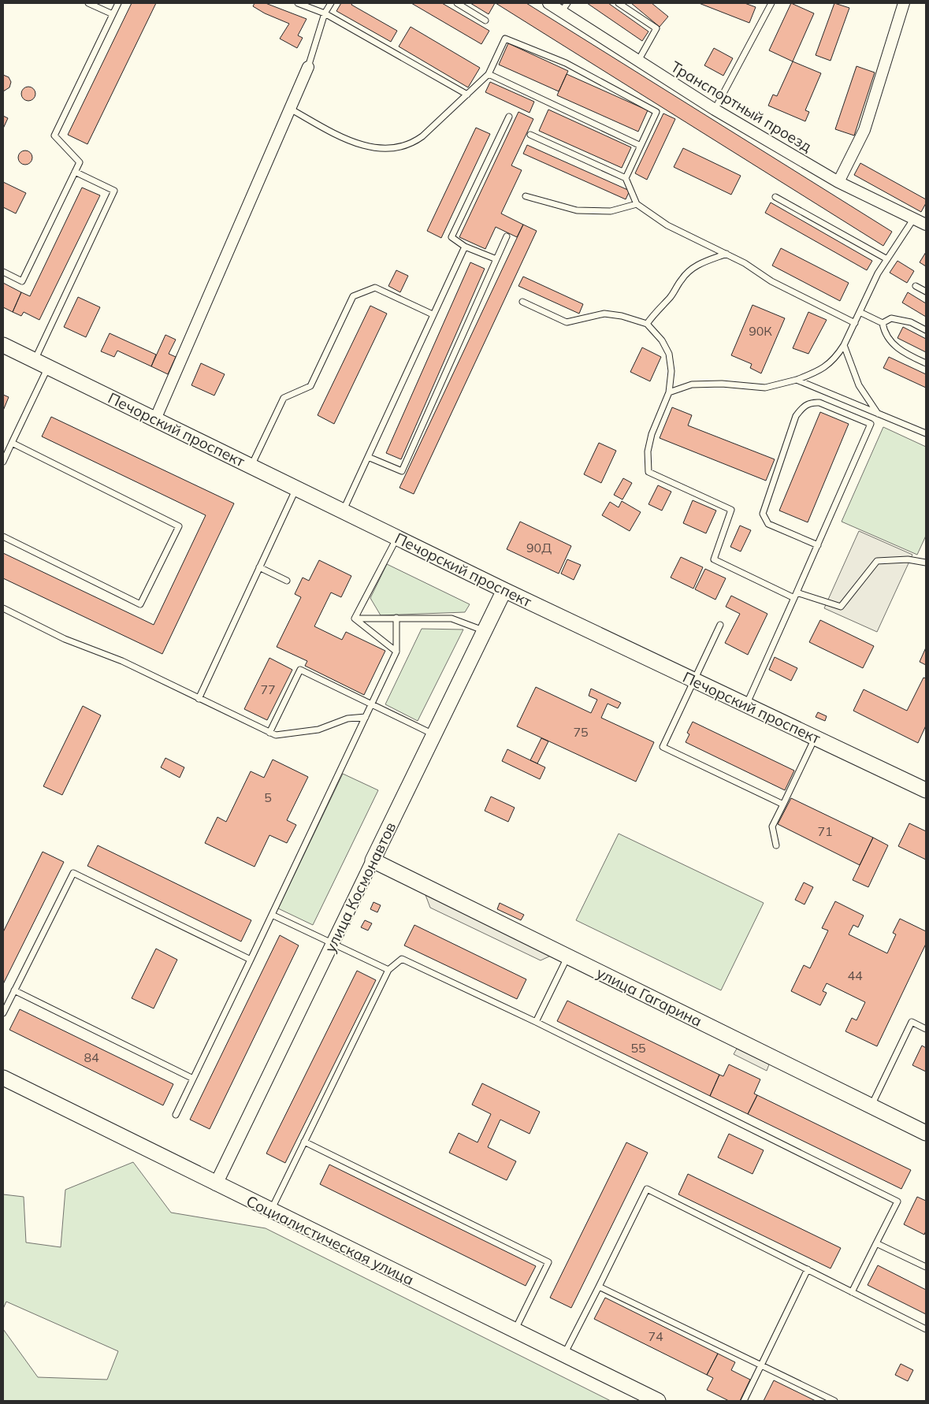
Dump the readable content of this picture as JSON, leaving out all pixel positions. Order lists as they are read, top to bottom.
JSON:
{
  "streets": {
    "main road": [
      "Печорский проспект",
      "улица Космонавтов",
      "улица Гагарина",
      "Социалистическая улица"
    ],
    "street": ["Транспортный проезд"]
  },
  "crossings": [
    ["Печорский проспект", "улица Космонавтов"],
    ["улица Космонавтов", "улица Гагарина"],
    ["улица Космонавтов", "Социалистическая улица"]
  ],
  "house_numbers": [
    "90К",
    "90Д",
    "77",
    "75",
    "5",
    "71",
    "44",
    "55",
    "84",
    "74"
  ]
}
